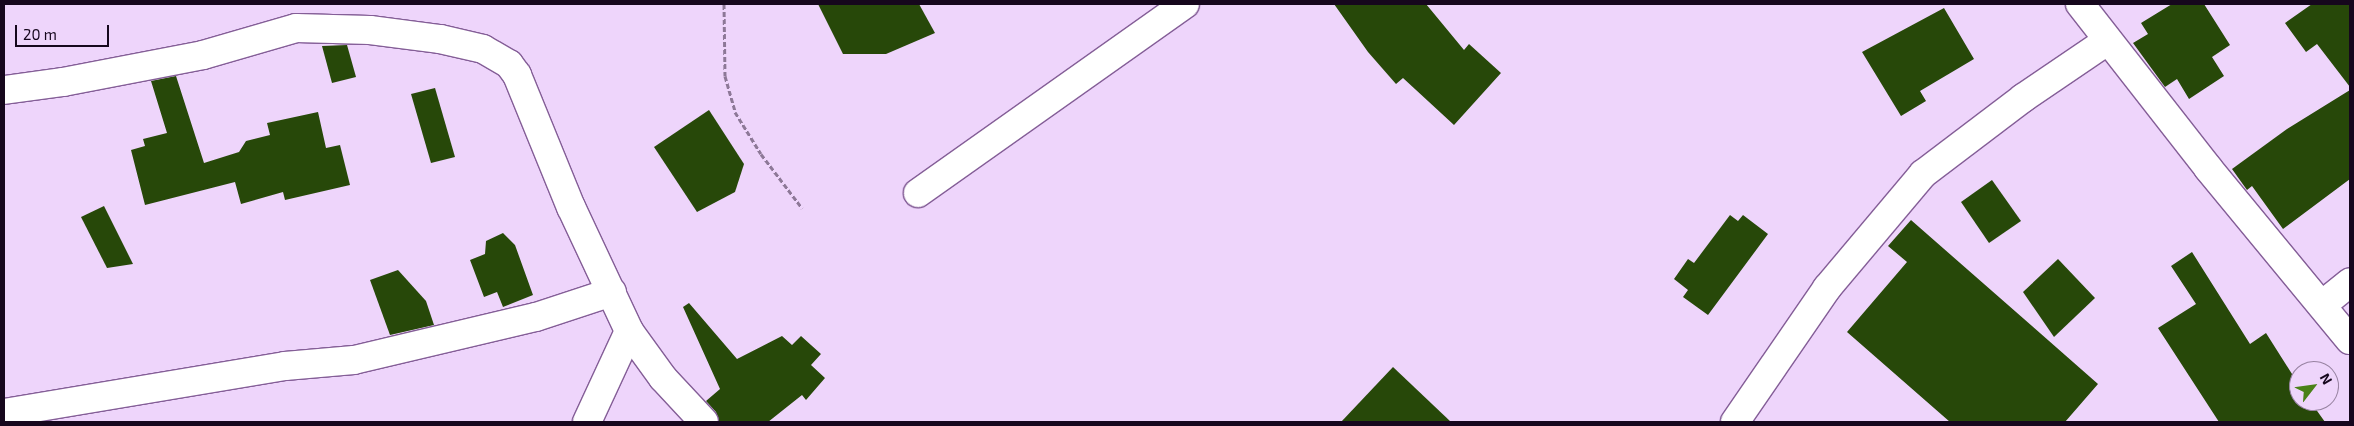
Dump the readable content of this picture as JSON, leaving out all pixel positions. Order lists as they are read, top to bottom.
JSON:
{
  "scale_bar": "20 m",
  "north": "top right"
}
